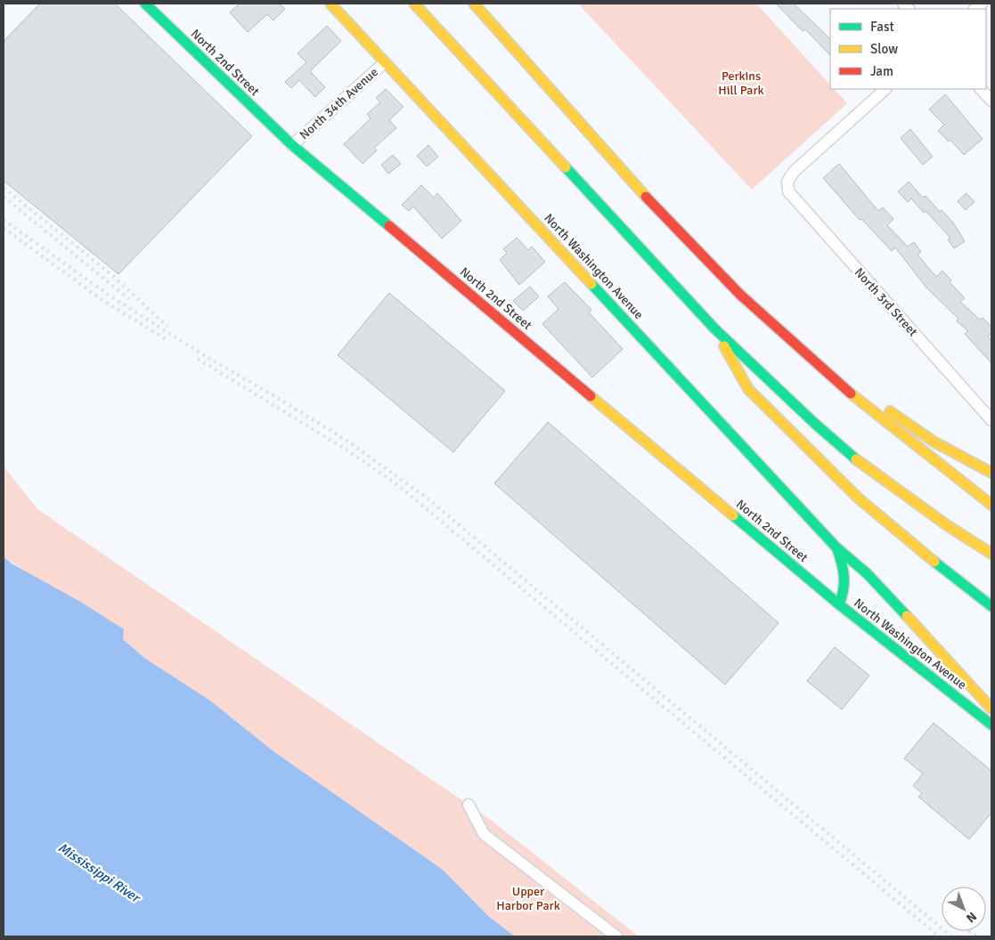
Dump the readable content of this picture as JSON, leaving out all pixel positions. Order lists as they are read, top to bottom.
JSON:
{
  "streets": {
    "main road": ["North 2nd Street", "North Washington Avenue"],
    "street": ["North 34th Avenue", "North 3rd Street"]
  },
  "crossings": [
    ["North 2nd Street", "North 34th Avenue"],
    ["North 2nd Street", "North Washington Avenue"],
    ["North 34th Avenue", "North Washington Avenue"]
  ],
  "water": ["Mississippi River"],
  "parks": ["Perkins Hill Park", "Upper Harbor Park"],
  "legend": ["Fast", "Slow", "Jam"],
  "north": "bottom right"
}
